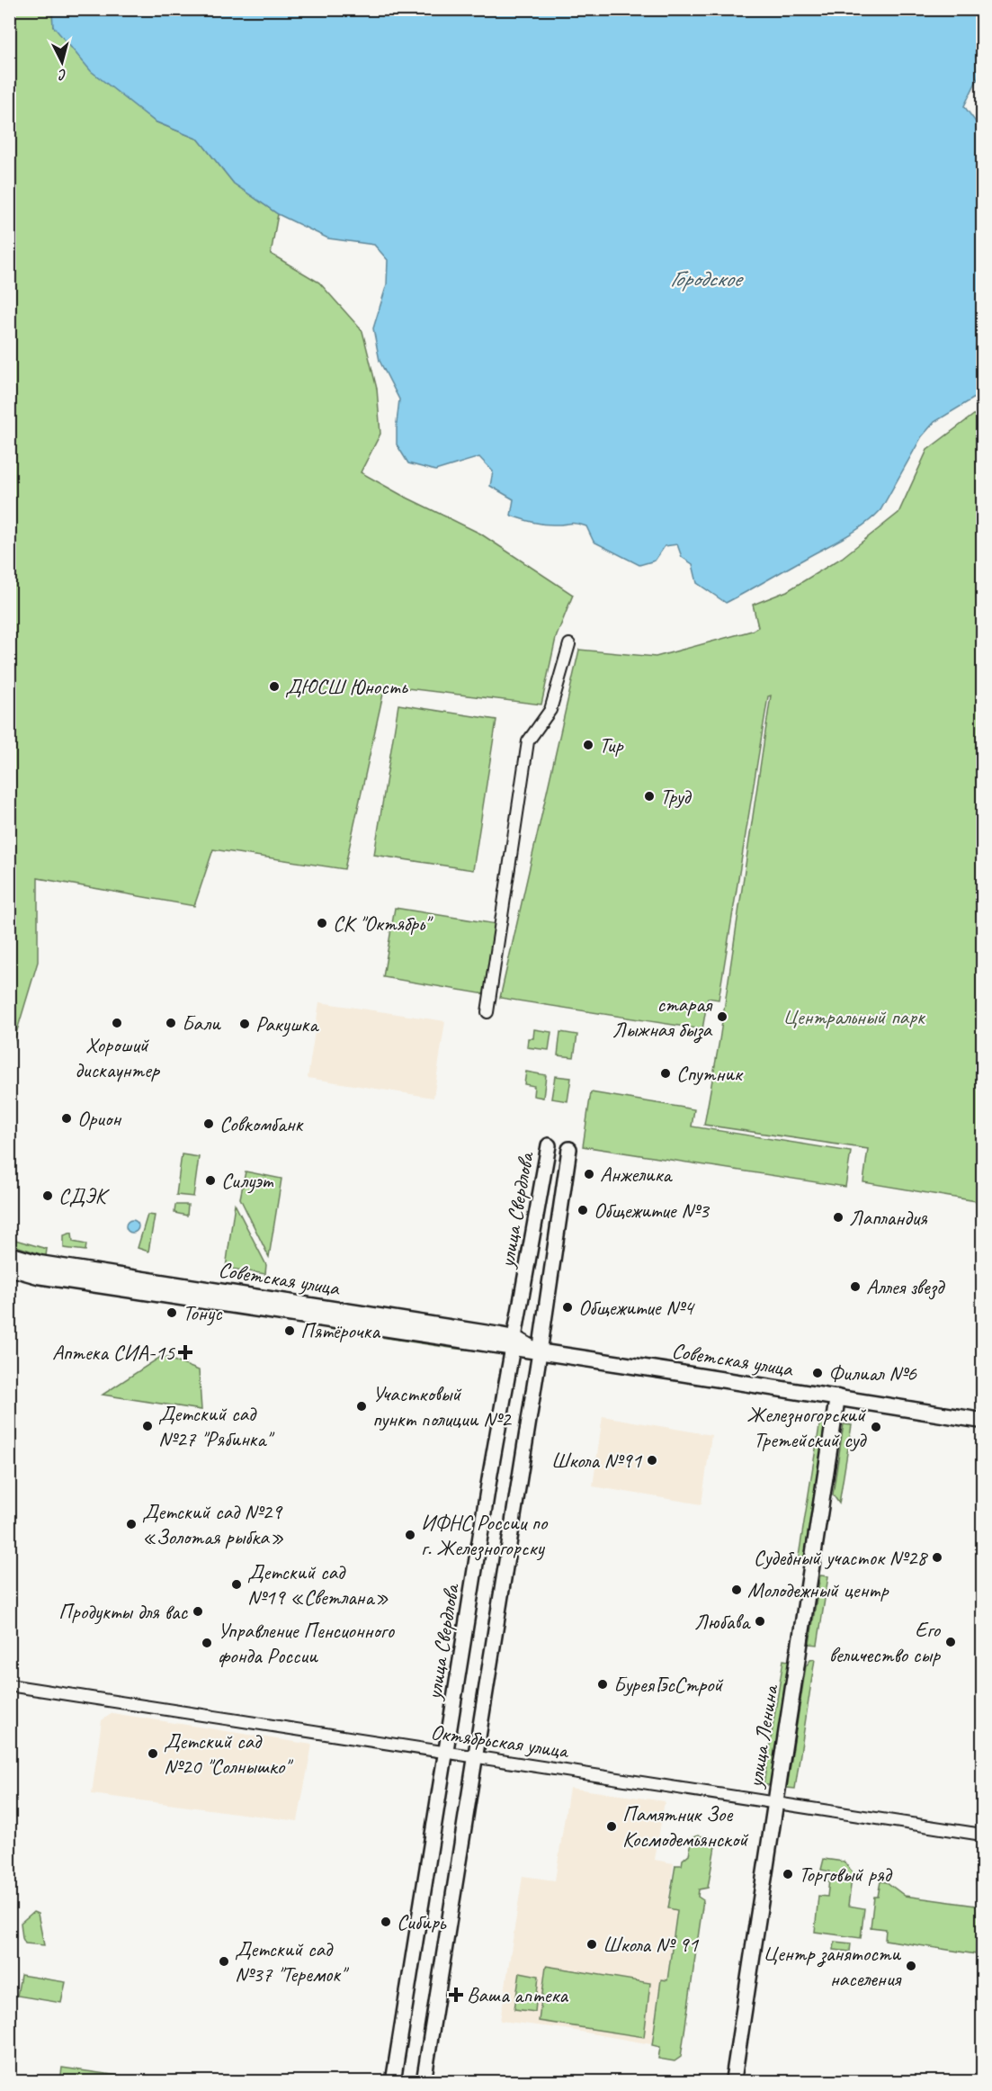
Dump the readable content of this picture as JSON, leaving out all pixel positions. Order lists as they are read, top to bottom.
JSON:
{
  "streets": {
    "main road": ["Советская улица", "улица Ленина"],
    "street": ["улица Свердлова", "Октябрьская улица"]
  },
  "crossings": [
    ["улица Свердлова", "Советская улица"],
    ["улица Свердлова", "Октябрьская улица"],
    ["Советская улица", "улица Ленина"],
    ["улица Ленина", "Октябрьская улица"]
  ],
  "water": ["Городское"],
  "parks": ["Центральный парк"],
  "places": {
    "other": [
      "ДЮСШ Юность",
      "Тир",
      "Труд",
      "СК \"Октябрь\"",
      "старая Лыжная быза",
      "Хороший дискаунтер",
      "Бали",
      "Ракушка",
      "Спутник",
      "Орион",
      "Совкомбанк",
      "Анжелика",
      "Силуэт",
      "СДЭК",
      "Общежитие №3",
      "Лапландия",
      "Аллея звезд",
      "Общежитие №4",
      "Тонус",
      "Пятёрочка",
      "Филиал №6",
      "Участковый пункт полиции №2",
      "Детский сад №27 \"Рябинка\"",
      "Железногорский Третейский суд",
      "Школа №91",
      "Детский сад №29 «Золотая рыбка»",
      "ИФНС России по г. Железногорску",
      "Судебный участок №28",
      "Детский сад №19 «Светлана»",
      "Молодежный центр",
      "Продукты для вас",
      "Любава",
      "Его величество сыр",
      "Управление Пенсионного фонда России",
      "БуреяГэсСтрой",
      "Детский сад №20 \"Солнышко\"",
      "Памятник Зое Космодемьянской",
      "Торговый ряд",
      "Сибирь",
      "Школа № 91",
      "Детский сад №37 \"Теремок\"",
      "Центр занятости населения"
    ],
    "health": ["Аптека СИА-15", "Ваша аптека"]
  },
  "north": "bottom"
}
